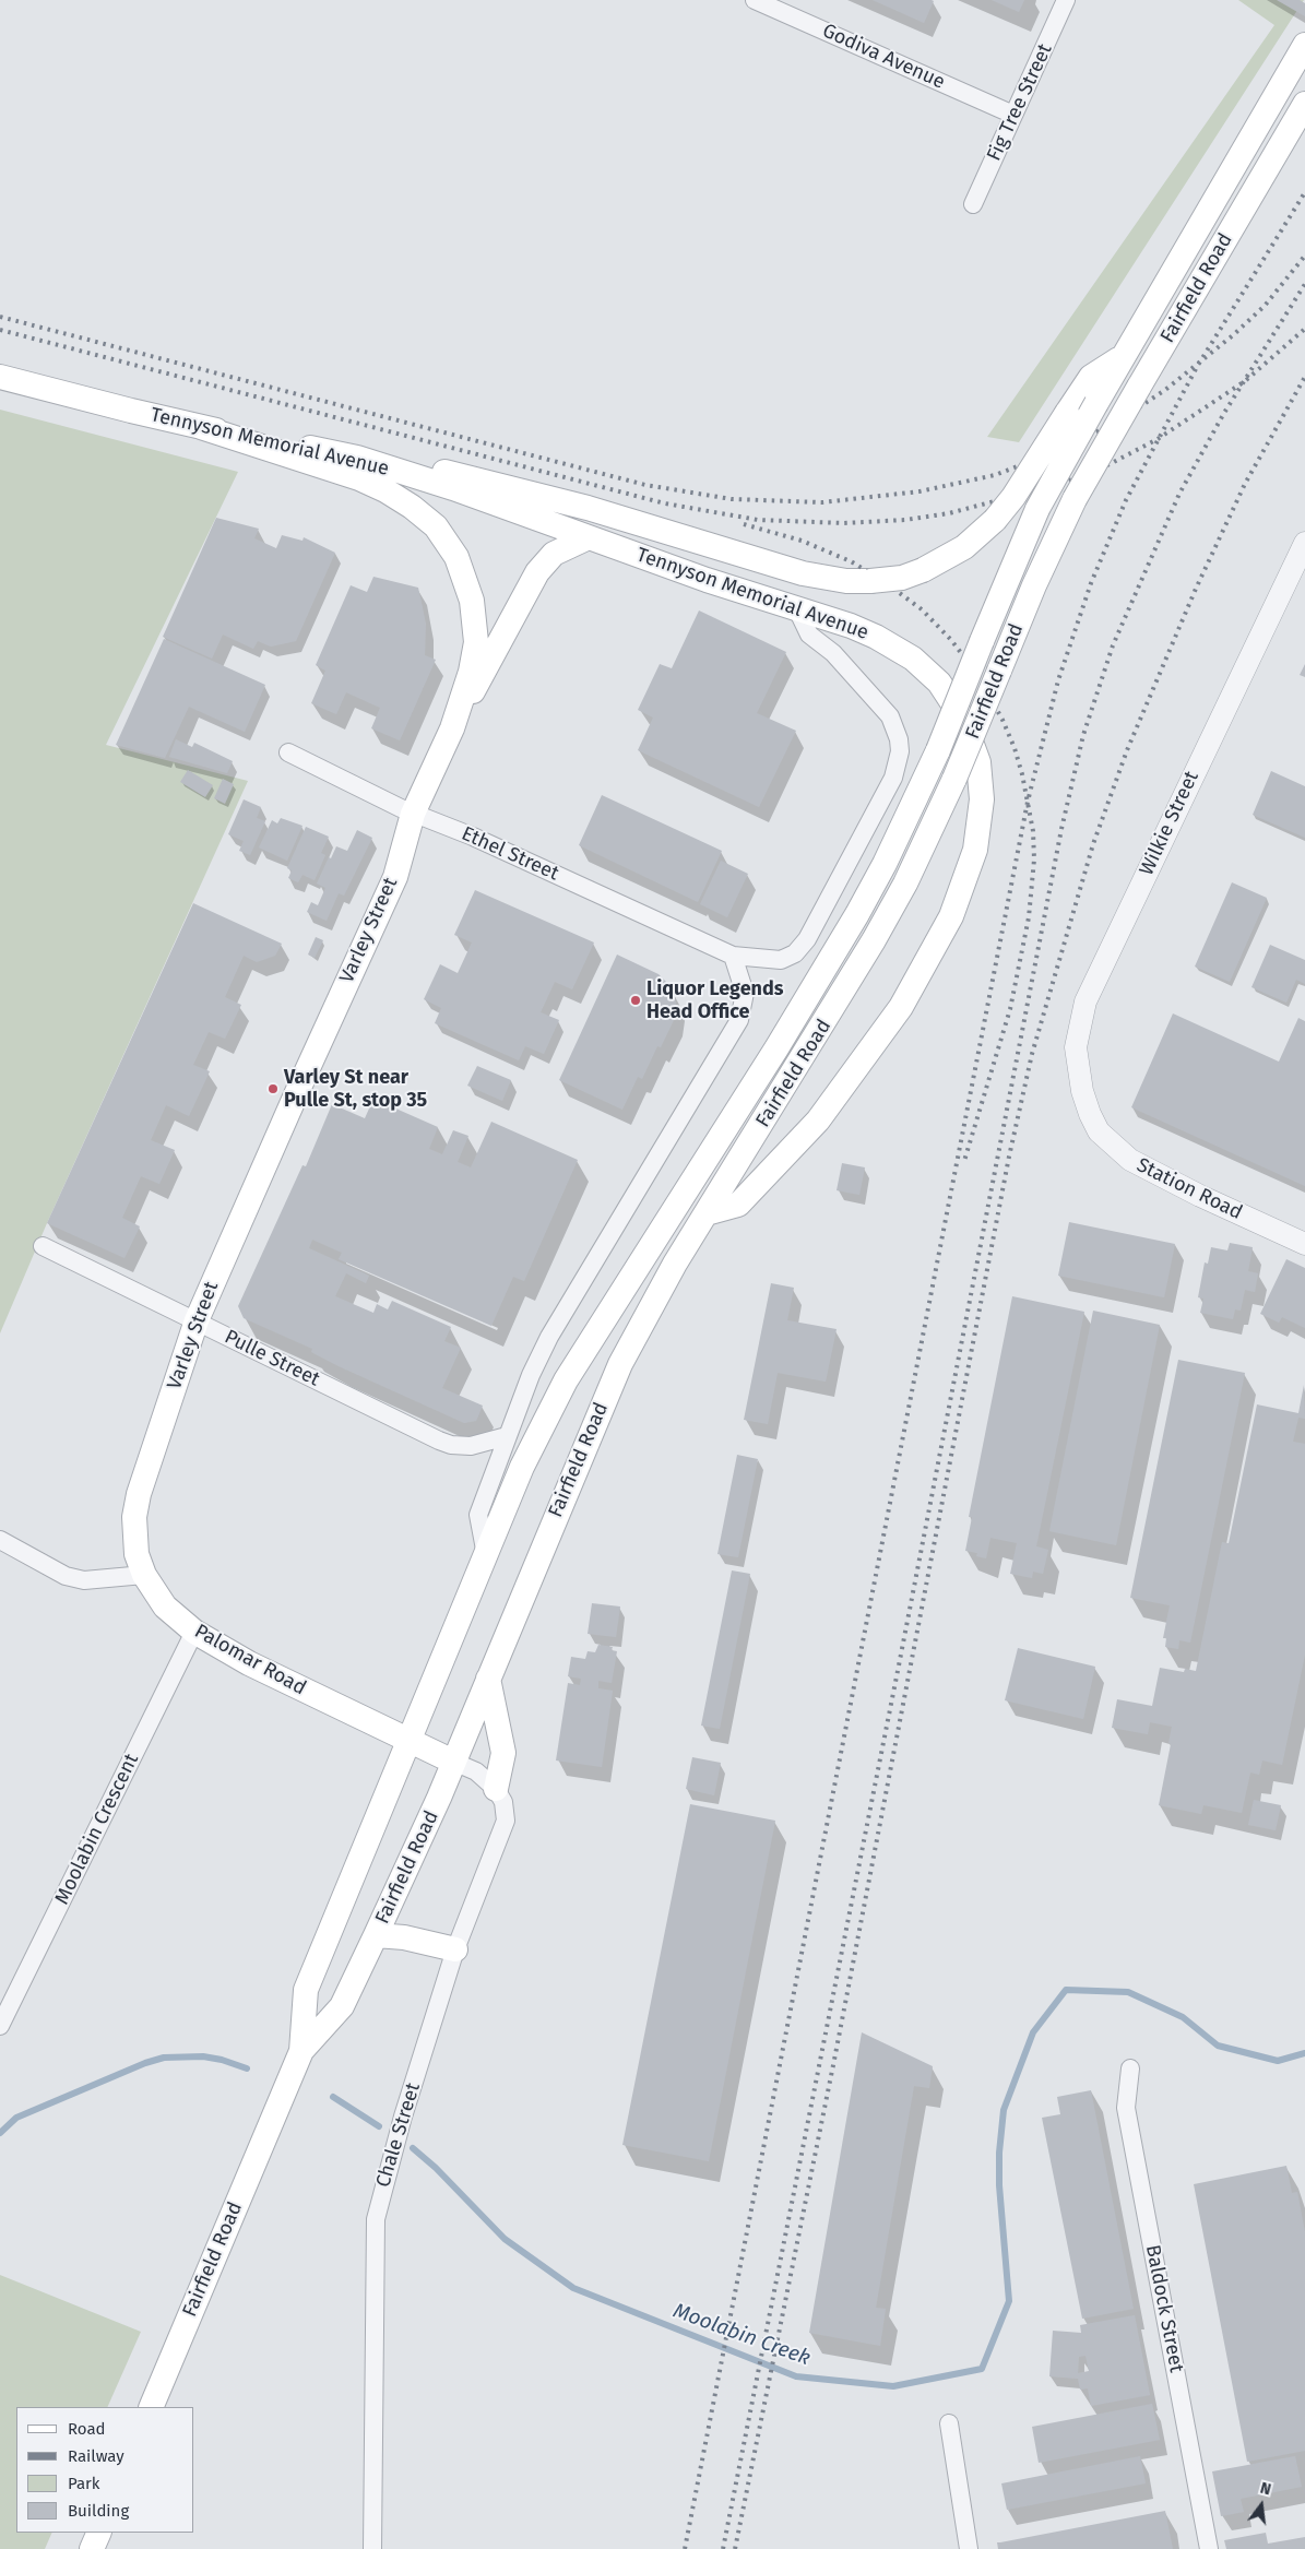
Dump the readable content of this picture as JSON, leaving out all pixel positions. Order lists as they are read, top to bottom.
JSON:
{
  "streets": {
    "main road": [
      "Fairfield Road",
      "Tennyson Memorial Avenue",
      "Varley Street",
      "Palomar Road"
    ],
    "street": [
      "Godiva Avenue",
      "Fig Tree Street",
      "Wilkie Street",
      "Ethel Street",
      "Station Road",
      "Pulle Street",
      "Moolabin Crescent",
      "Chale Street",
      "Baldock Street"
    ]
  },
  "crossings": [
    ["Godiva Avenue", "Fig Tree Street"],
    ["Fairfield Road", "Tennyson Memorial Avenue"],
    ["Fairfield Road", "Palomar Road"],
    ["Tennyson Memorial Avenue", "Varley Street"],
    ["Wilkie Street", "Station Road"],
    ["Ethel Street", "Varley Street"],
    ["Varley Street", "Pulle Street"],
    ["Varley Street", "Palomar Road"],
    ["Palomar Road", "Moolabin Crescent"]
  ],
  "water": ["Moolabin Creek"],
  "places": ["Liquor Legends Head Office", "Varley St near Pulle St, stop 35"],
  "legend": [
    "Road",
    "Railway",
    "Park",
    "Building"
  ],
  "north": "top"
}
